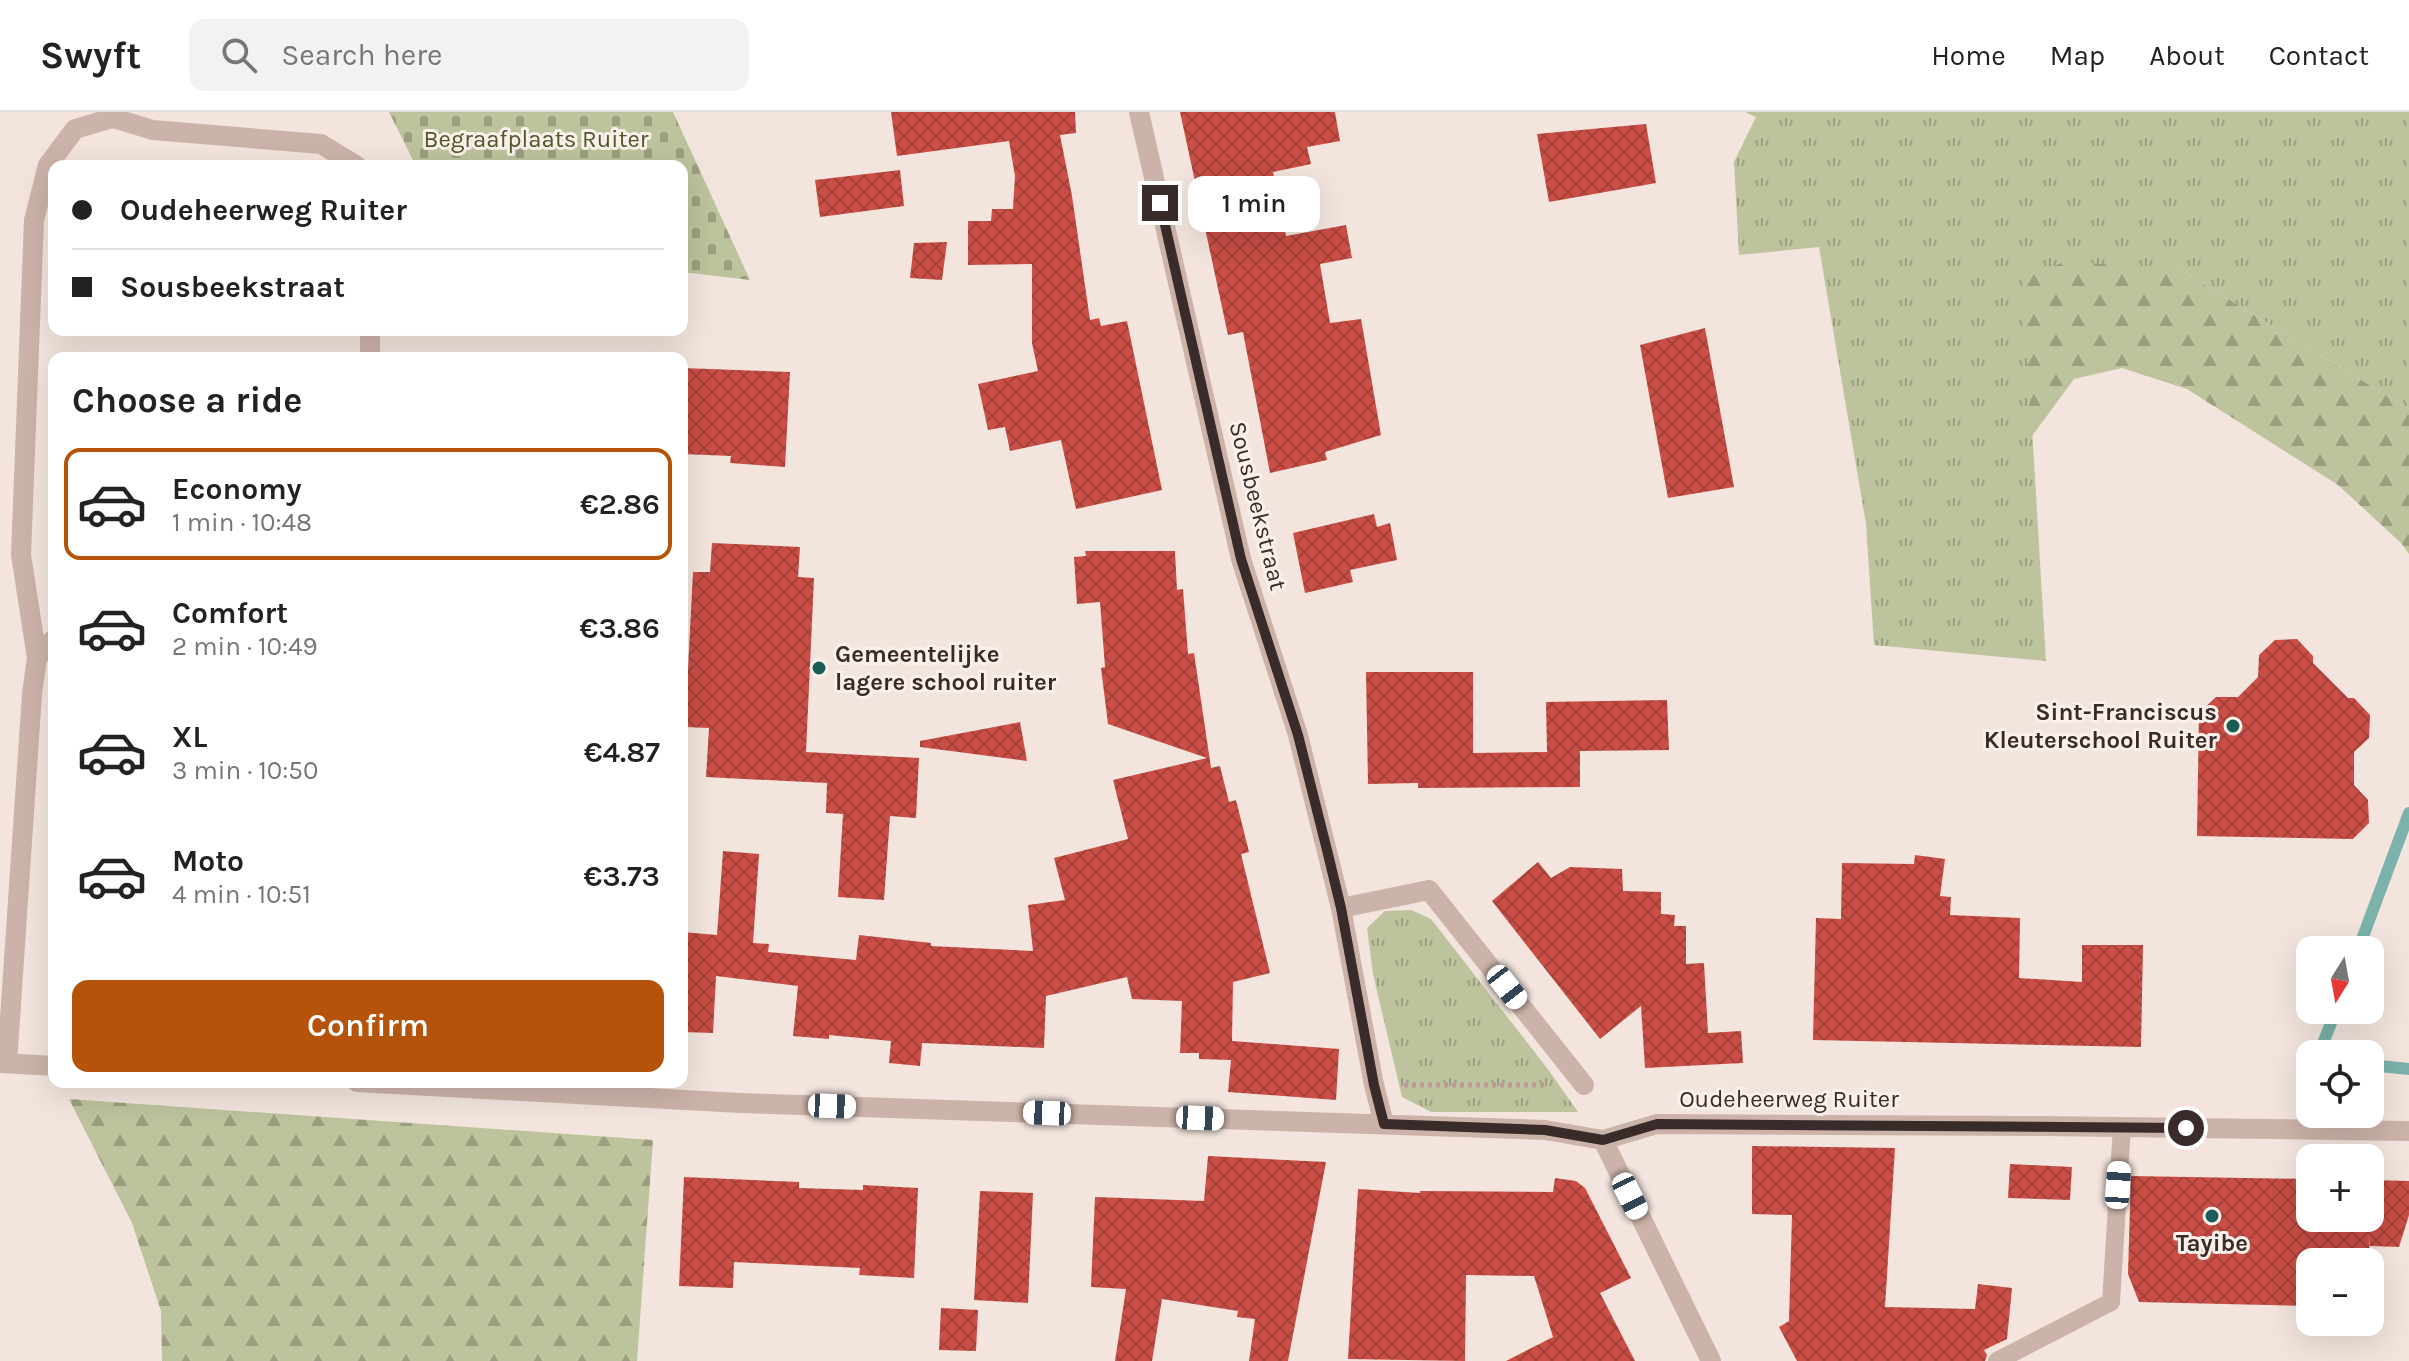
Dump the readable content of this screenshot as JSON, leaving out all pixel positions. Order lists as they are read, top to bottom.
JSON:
{
  "streets": {
    "street": ["Sousbeekstraat", "Oudeheerweg Ruiter"]
  },
  "crossings": [
    ["Sousbeekstraat", "Oudeheerweg Ruiter"]
  ],
  "parks": ["Begraafplaats Ruiter"],
  "places": ["Gemeentelijke lagere school ruiter", "Sint-Franciscus Kleuterschool Ruiter", "Tayibe"],
  "north": "bottom",
  "page": {
    "header": "Swyft",
    "search": "Search here",
    "nav": [
      "Home",
      "Map",
      "About",
      "Contact"
    ],
    "banner": ["Oudeheerweg Ruiter", "Sousbeekstraat"],
    "bubble": "1 min",
    "heading": "Choose a ride",
    "list": [
      {
        "name": "Economy",
        "note": "1 min · 10:48",
        "value": "€2.86"
      },
      {
        "name": "Comfort",
        "note": "2 min · 10:49",
        "value": "€3.86"
      },
      {
        "name": "XL",
        "note": "3 min · 10:50",
        "value": "€4.87"
      },
      {
        "name": "Moto",
        "note": "4 min · 10:51",
        "value": "€3.73"
      }
    ],
    "map_buttons": ["+", "−"],
    "buttons": "Confirm"
  }
}
